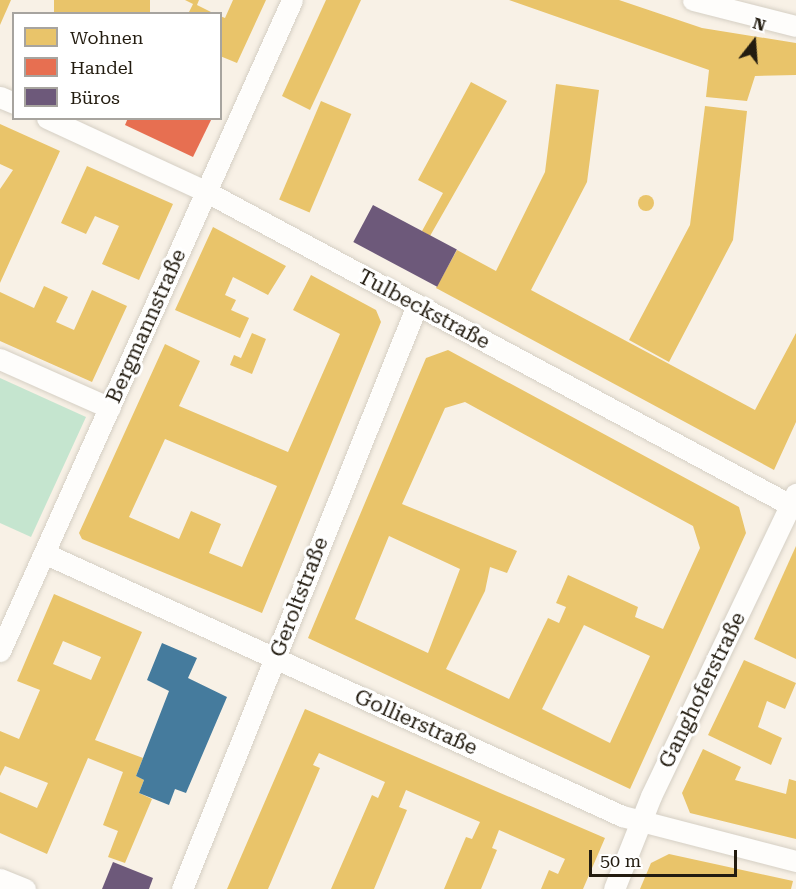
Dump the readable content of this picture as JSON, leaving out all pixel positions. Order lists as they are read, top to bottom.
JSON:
{
  "streets": {
    "street": [
      "Tulbeckstraße",
      "Bergmannstraße",
      "Geroltstraße",
      "Ganghoferstraße",
      "Gollierstraße"
    ]
  },
  "crossings": [
    ["Tulbeckstraße", "Bergmannstraße"],
    ["Tulbeckstraße", "Geroltstraße"],
    ["Tulbeckstraße", "Ganghoferstraße"],
    ["Bergmannstraße", "Gollierstraße"],
    ["Geroltstraße", "Gollierstraße"],
    ["Ganghoferstraße", "Gollierstraße"]
  ],
  "legend": ["Wohnen", "Handel", "Büros"],
  "scale_bar": "50 m",
  "north": "top"
}
